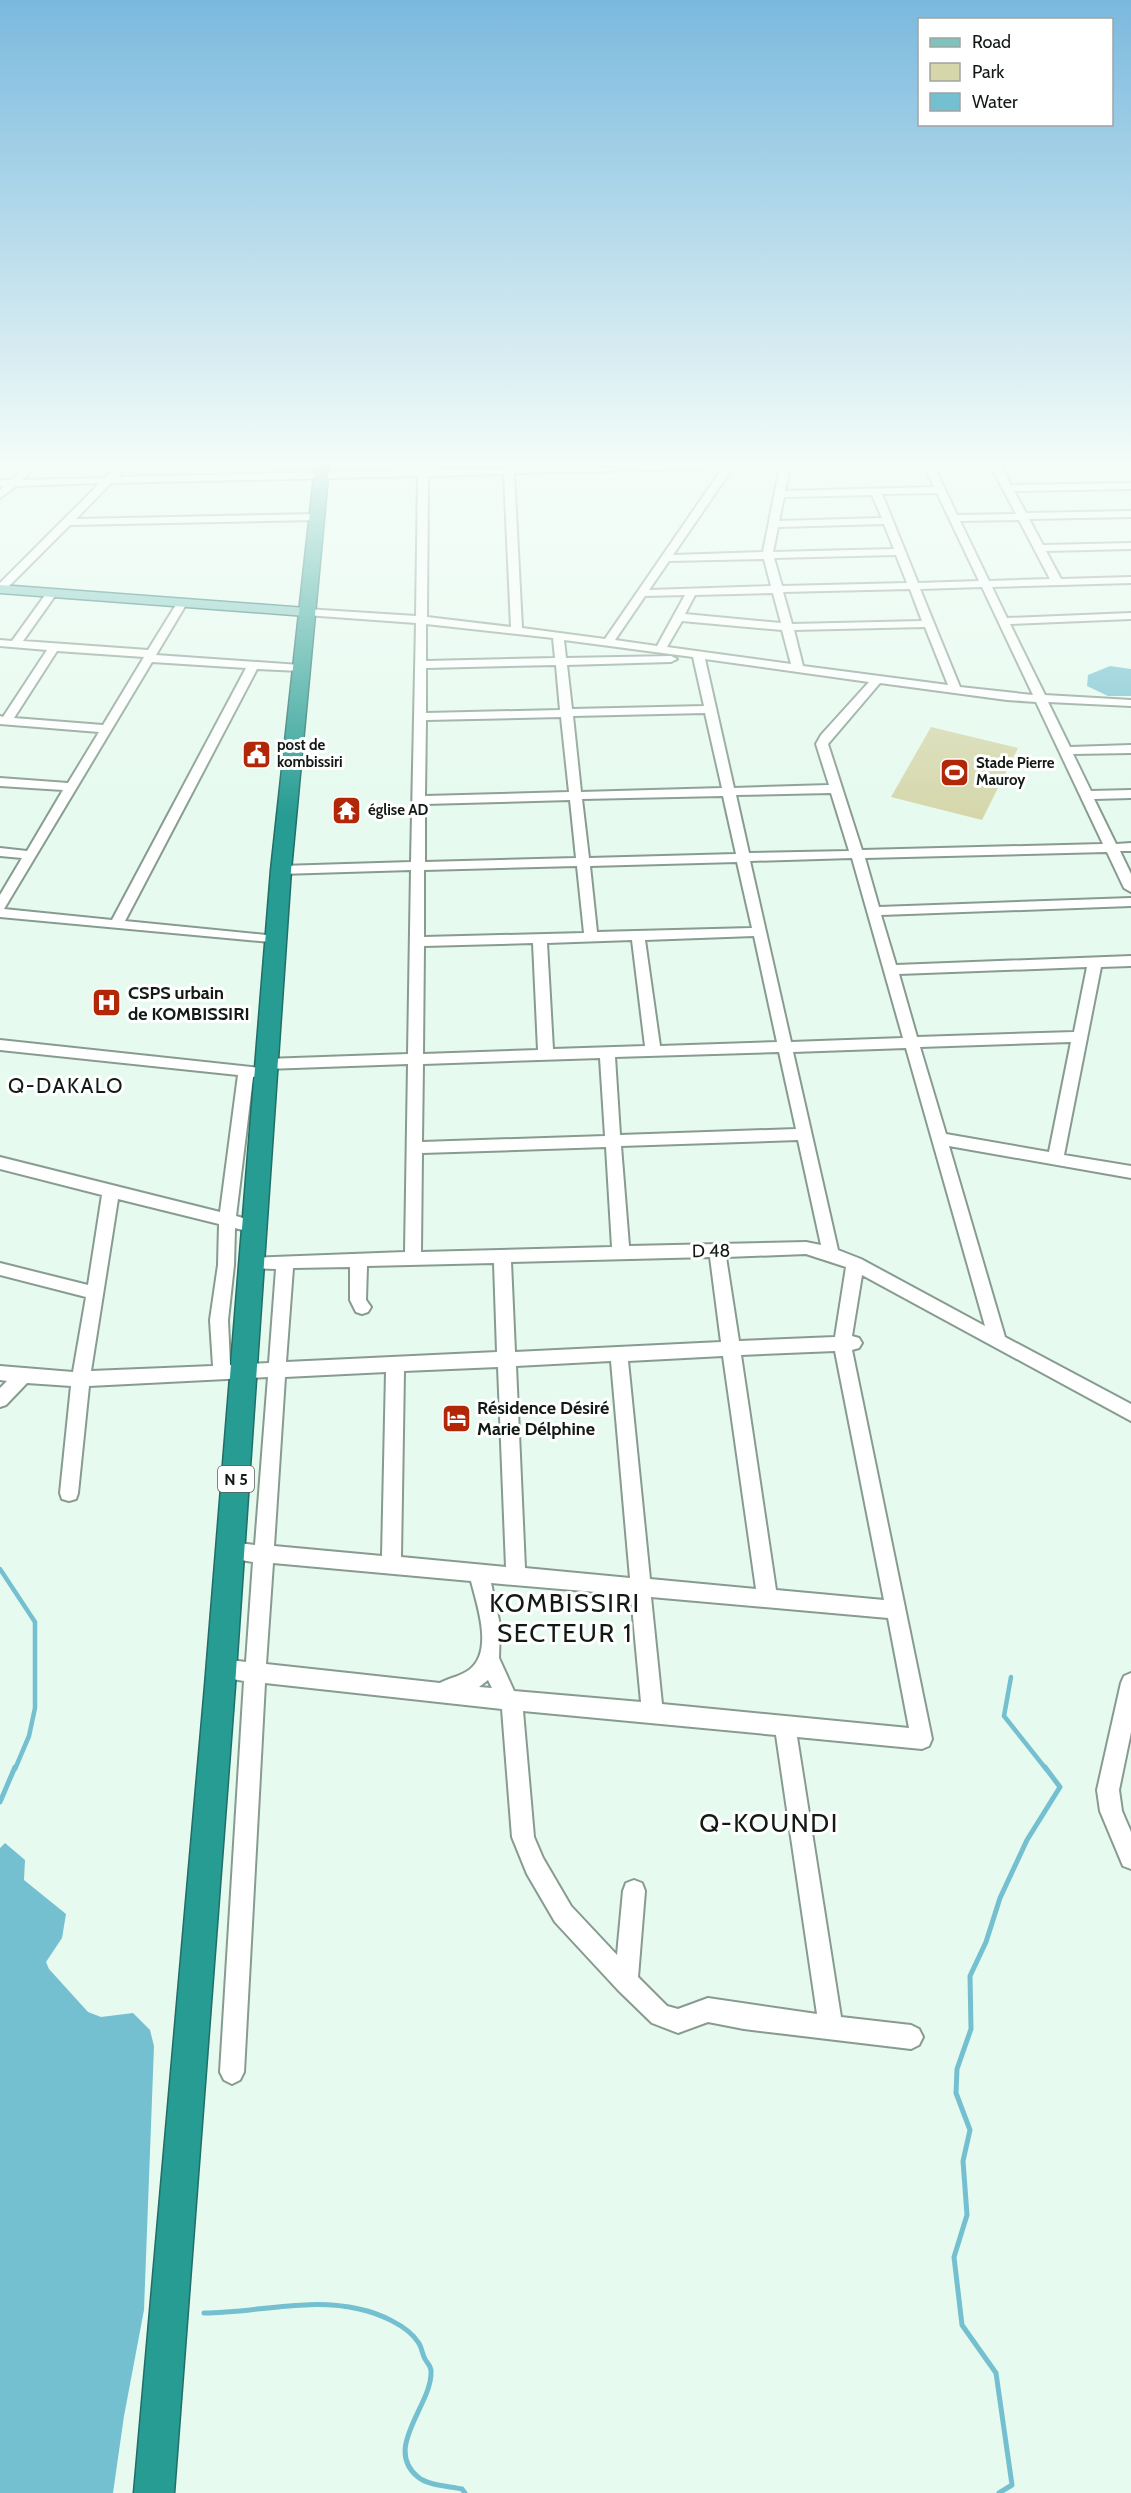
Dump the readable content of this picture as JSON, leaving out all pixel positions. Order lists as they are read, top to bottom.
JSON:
{
  "streets": {
    "highway": ["N 5"],
    "street": ["D 48"]
  },
  "crossings": [
    ["D 48", "N 5"]
  ],
  "districts": ["Q-DAKALO", "KOMBISSIRI SECTEUR 1", "Q-KOUNDI"],
  "places": {
    "public building": ["post de kombissiri"],
    "sports": ["Stade Pierre Mauroy"],
    "temple": ["église AD"],
    "hospital": ["CSPS urbain de KOMBISSIRI"],
    "hotel": ["Résidence Désiré Marie Délphine"]
  },
  "legend": ["Road", "Park", "Water"]
}
